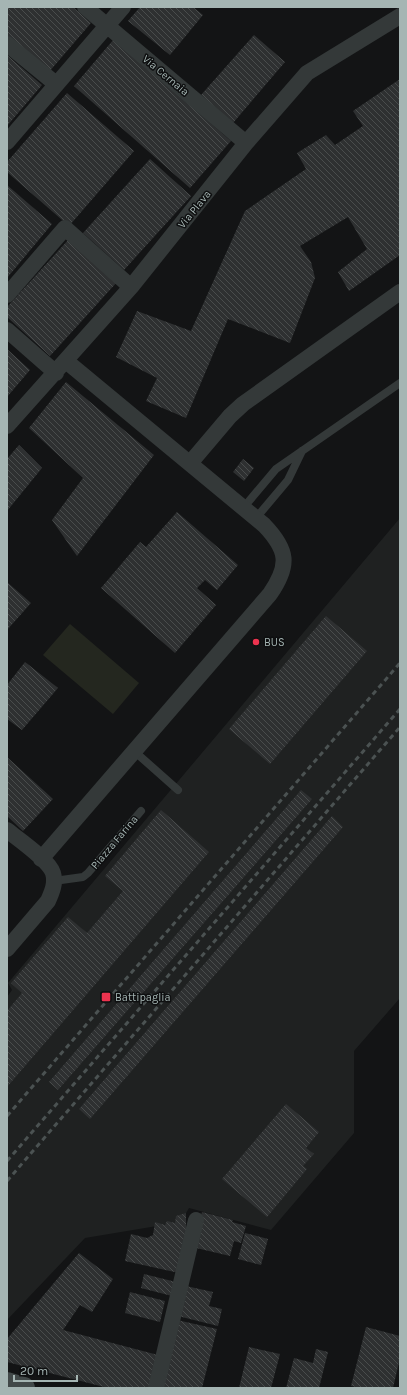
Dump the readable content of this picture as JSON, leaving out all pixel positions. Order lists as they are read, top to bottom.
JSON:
{
  "streets": {
    "street": ["Via Cernaia", "Via Plava"],
    "lane": ["Piazza Farina"]
  },
  "crossings": [
    ["Via Cernaia", "Via Plava"]
  ],
  "places": {
    "other": ["BUS"],
    "transit": ["Battipaglia"]
  },
  "scale_bar": "20 m"
}
